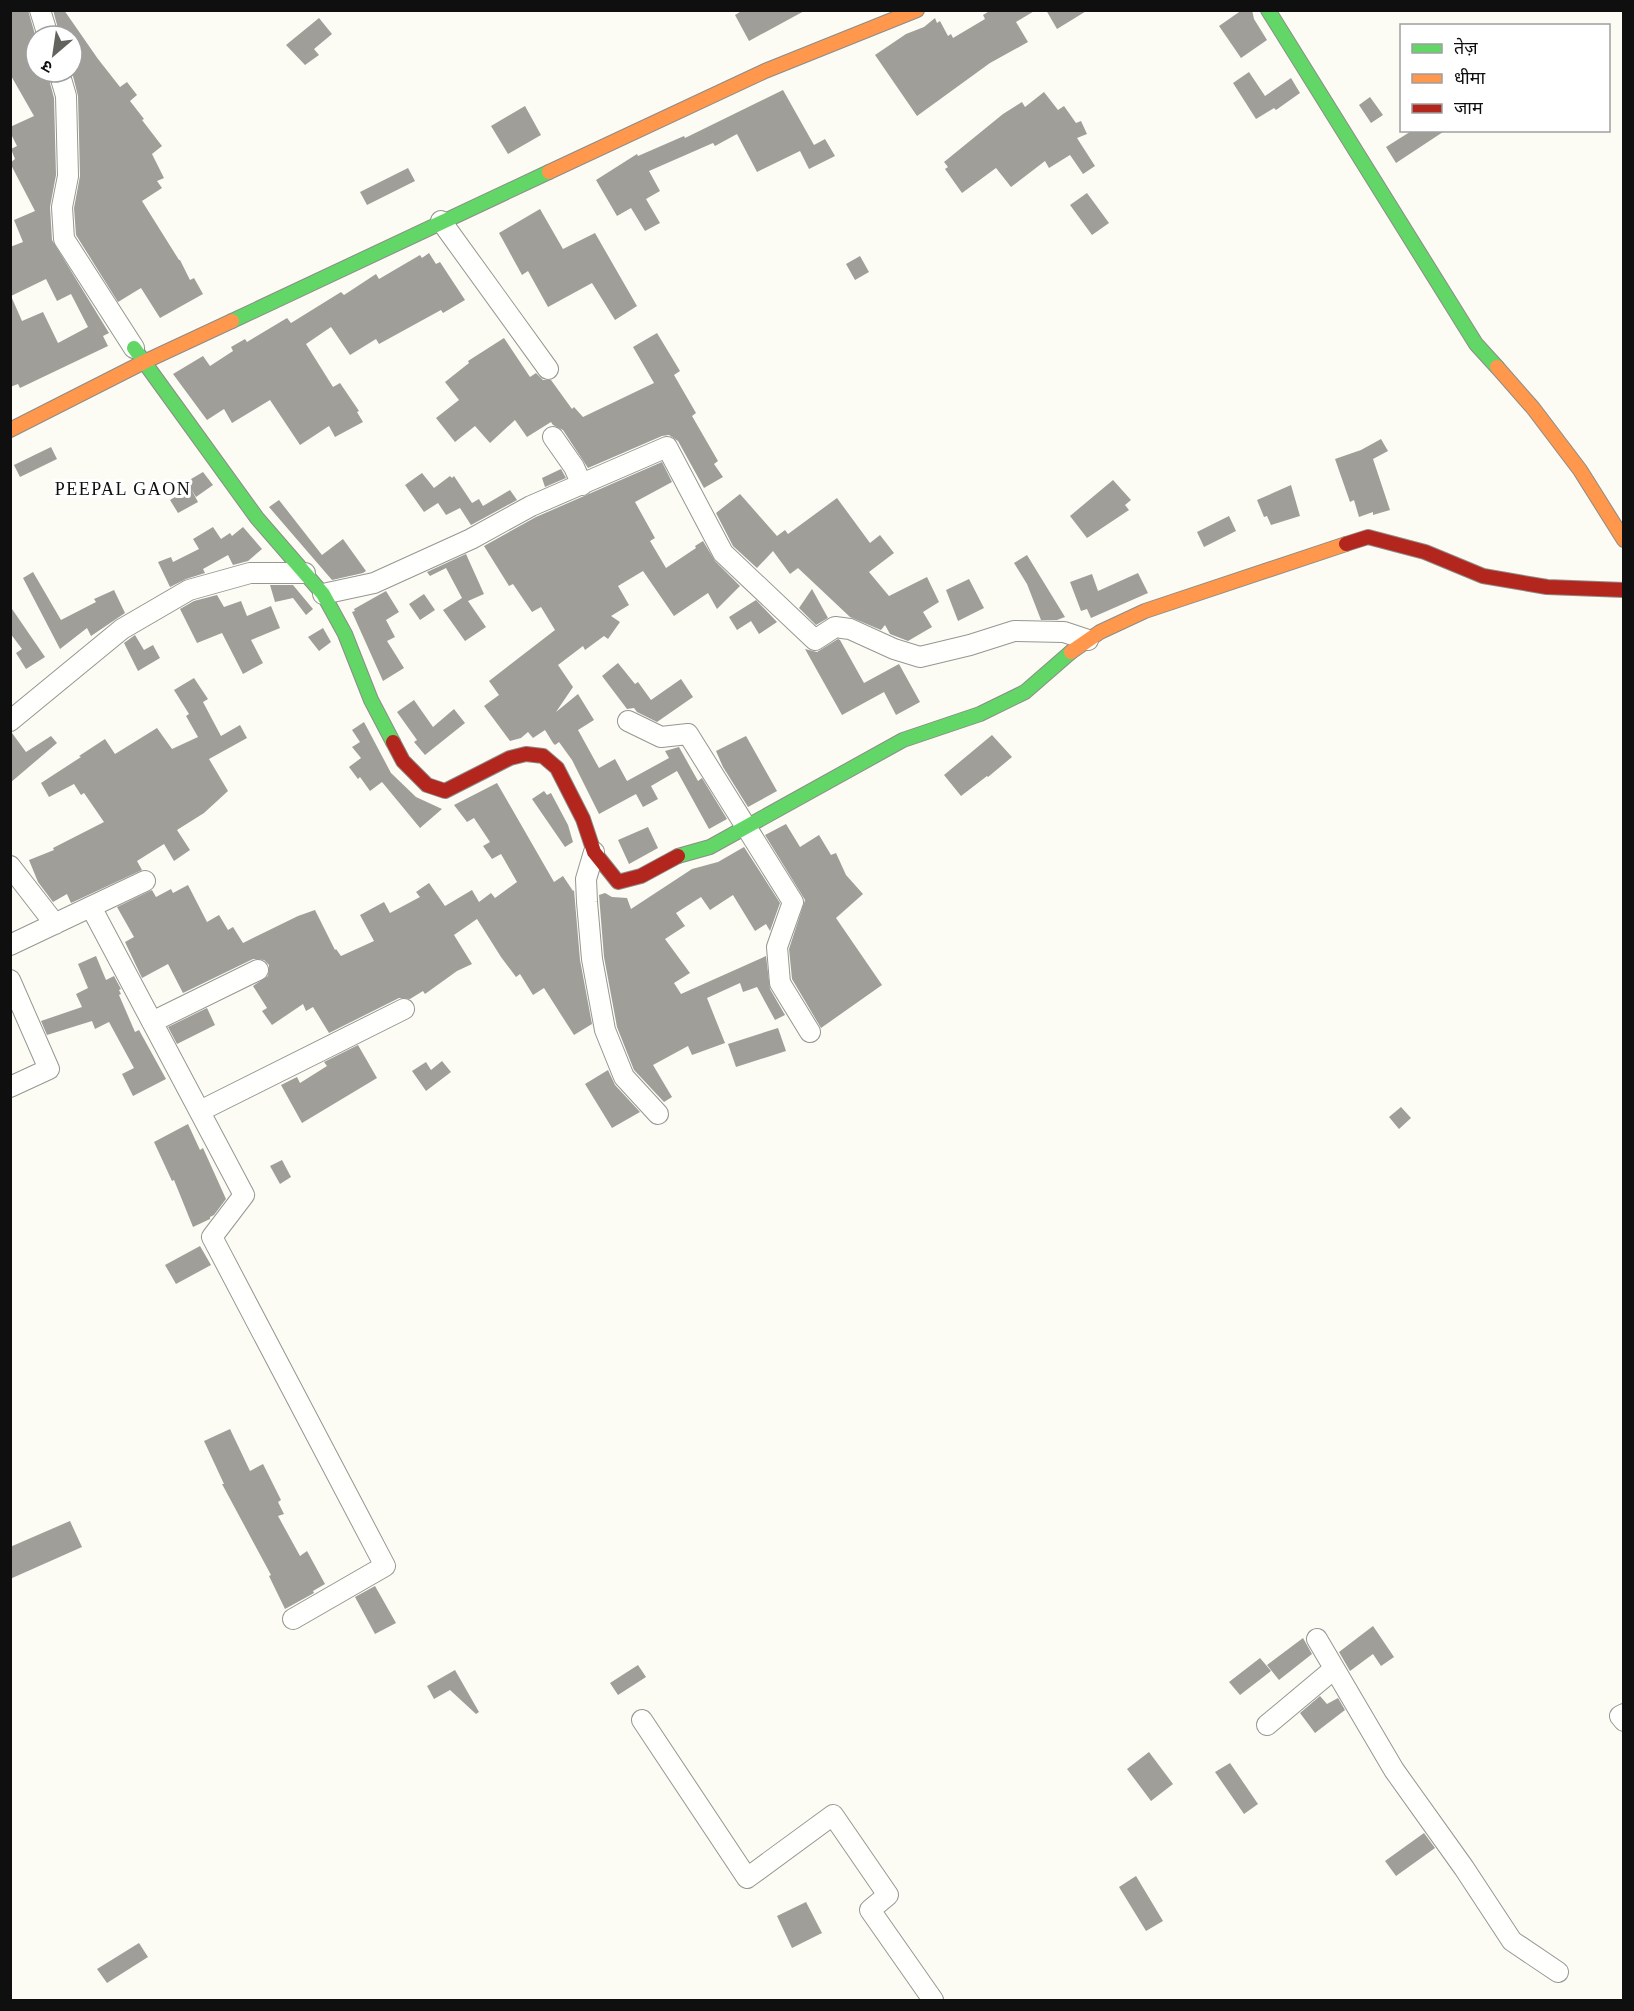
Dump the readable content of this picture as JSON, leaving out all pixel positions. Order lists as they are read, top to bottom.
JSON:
{
  "districts": ["PEEPAL GAON"],
  "legend": ["तेज़", "धीमा", "जाम"],
  "north": "bottom left"
}
